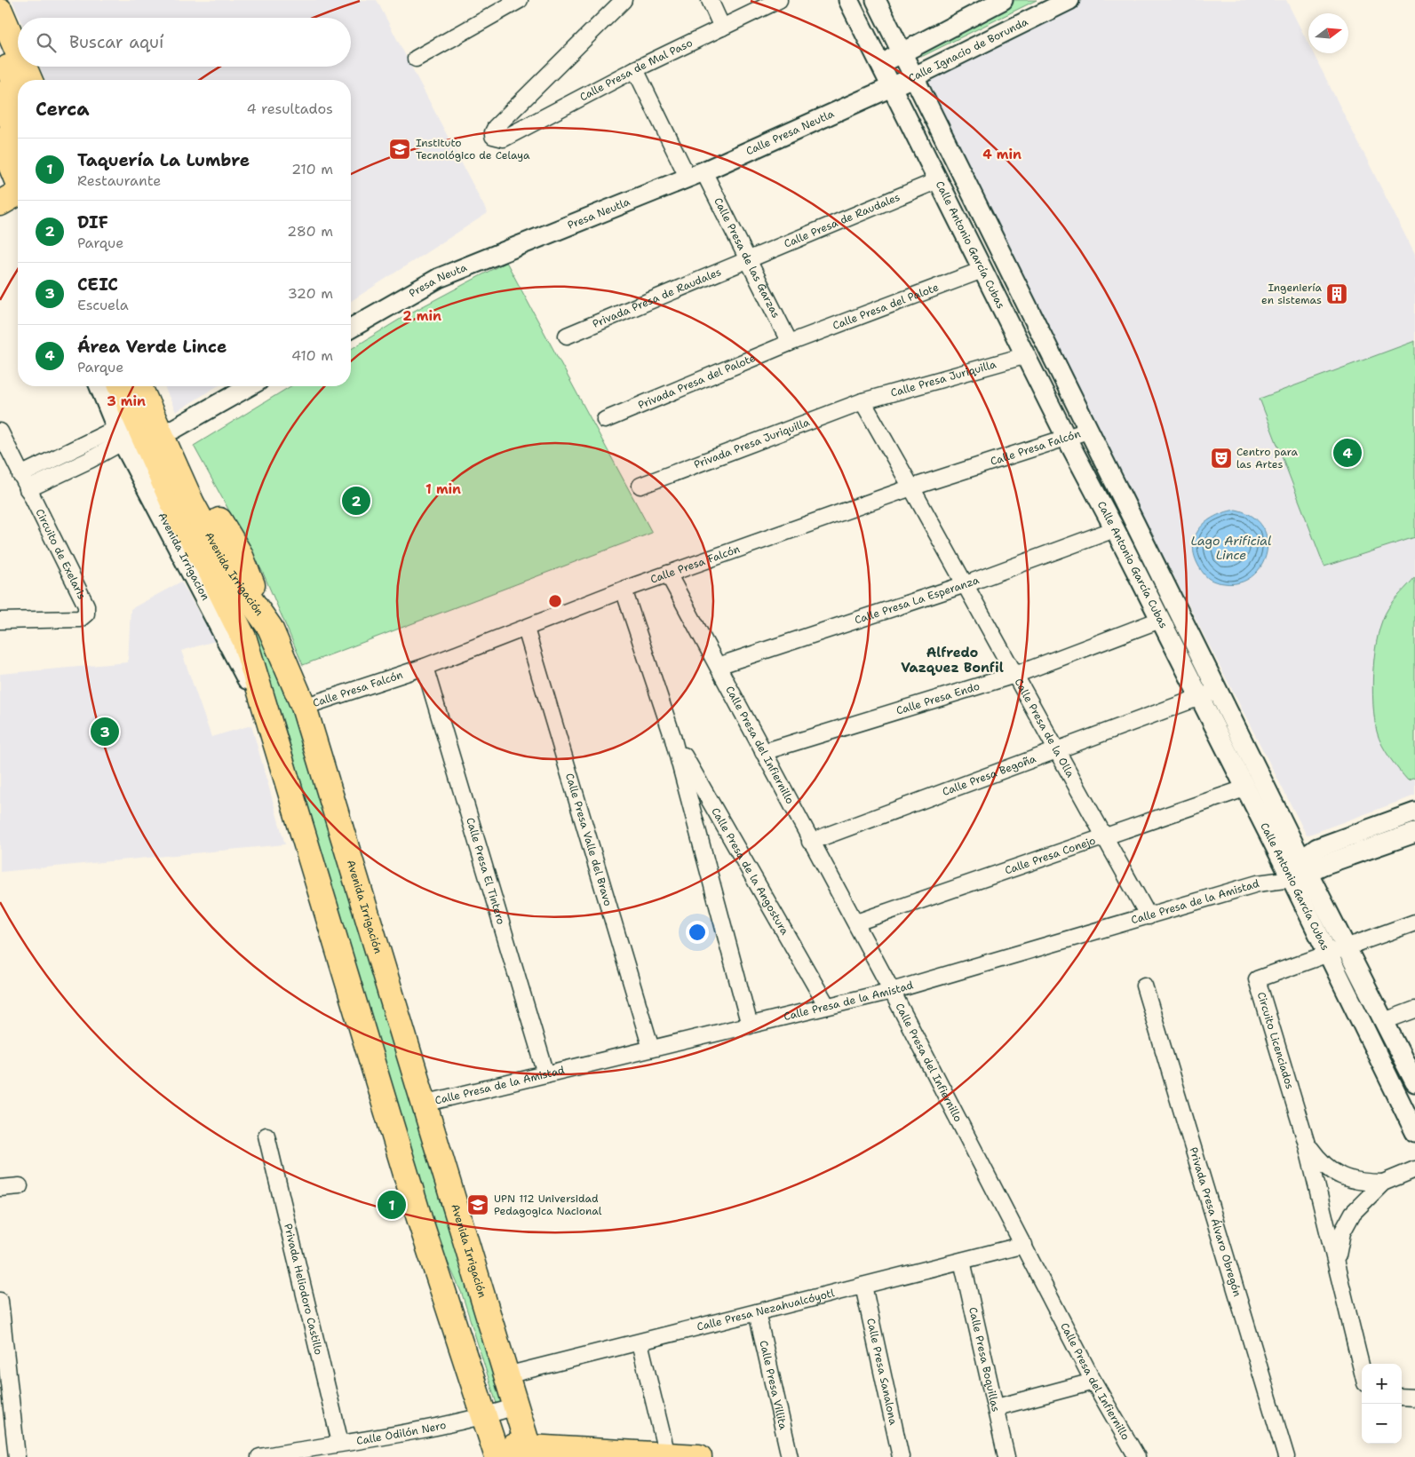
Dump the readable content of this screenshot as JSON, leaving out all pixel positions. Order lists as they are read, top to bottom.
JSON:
{
  "streets": {
    "main road": ["Avenida Irrigacion", "Avenida Irrigación"],
    "street": [
      "Calle Ignacio de Borunda",
      "Calle Presa de Mal Paso",
      "Calle Presa Neutla",
      "Presa Neutla",
      "Calle Presa de Raudales",
      "Calle Antonio García Cubas",
      "Calle Presa de las Garzas",
      "Presa Neuta",
      "Privada Presa de Raudales",
      "Calle Presa del Palote",
      "Calle Presa Juriquilla",
      "Privada Presa del Palote",
      "Privada Presa Juriquilla",
      "Calle Presa Falcón",
      "Circuito de Exelaris",
      "Calle Presa La Esperanza",
      "Calle Presa Endo",
      "Calle Presa de la Olla",
      "Calle Presa del Infiernillo",
      "Calle Presa Begoña",
      "Calle Presa Valle del Bravo",
      "Calle Presa Conejo",
      "Calle Presa El Tintero",
      "Calle Presa de la Angostura",
      "Calle Presa de la Amistad",
      "Circuito Licenciados",
      "Privada Presa Álvaro Obregón",
      "Privada Heliodoro Castillo",
      "Calle Presa Nezahualcóyotl",
      "Calle Presa Boquillas",
      "Calle Presa Sanalona",
      "Calle Presa Villita",
      "Calle Odilón Nero"
    ]
  },
  "crossings": [
    ["Calle Ignacio de Borunda", "Calle Presa Neutla"],
    ["Calle Ignacio de Borunda", "Calle Antonio García Cubas"],
    ["Calle Presa de Mal Paso", "Calle Presa de las Garzas"],
    ["Calle Presa Neutla", "Presa Neutla"],
    ["Calle Presa Neutla", "Calle Antonio García Cubas"],
    ["Calle Presa Neutla", "Calle Presa de las Garzas"],
    ["Presa Neutla", "Calle Presa de las Garzas"],
    ["Presa Neutla", "Presa Neuta"],
    ["Calle Presa de Raudales", "Calle Antonio García Cubas"],
    ["Calle Presa de Raudales", "Calle Presa de las Garzas"],
    ["Calle Presa de Raudales", "Privada Presa de Raudales"],
    ["Calle Antonio García Cubas", "Calle Presa del Palote"],
    ["Calle Antonio García Cubas", "Calle Presa Juriquilla"],
    ["Calle Antonio García Cubas", "Calle Presa Falcón"],
    ["Calle Antonio García Cubas", "Calle Presa La Esperanza"],
    ["Calle Antonio García Cubas", "Calle Presa Endo"],
    ["Calle Antonio García Cubas", "Calle Presa Begoña"],
    ["Calle Antonio García Cubas", "Calle Presa Conejo"],
    ["Calle Antonio García Cubas", "Calle Presa de la Amistad"],
    ["Calle Antonio García Cubas", "Circuito Licenciados"],
    ["Calle Presa de las Garzas", "Privada Presa de Raudales"],
    ["Calle Presa de las Garzas", "Calle Presa del Palote"],
    ["Calle Presa de las Garzas", "Privada Presa del Palote"],
    ["Calle Presa del Palote", "Privada Presa del Palote"],
    ["Calle Presa Juriquilla", "Privada Presa Juriquilla"],
    ["Calle Presa Juriquilla", "Calle Presa de la Olla"],
    ["Privada Presa Juriquilla", "Calle Presa de la Olla"],
    ["Calle Presa Falcón", "Avenida Irrigación"],
    ["Calle Presa Falcón", "Calle Presa de la Olla"],
    ["Calle Presa Falcón", "Calle Presa del Infiernillo"],
    ["Calle Presa Falcón", "Calle Presa Valle del Bravo"],
    ["Calle Presa Falcón", "Calle Presa El Tintero"],
    ["Calle Presa Falcón", "Calle Presa de la Angostura"],
    ["Avenida Irrigacion", "Avenida Irrigación"],
    ["Avenida Irrigación", "Calle Presa de la Amistad"],
    ["Avenida Irrigación", "Calle Presa Nezahualcóyotl"],
    ["Avenida Irrigación", "Calle Odilón Nero"],
    ["Calle Presa La Esperanza", "Calle Presa de la Olla"],
    ["Calle Presa La Esperanza", "Calle Presa del Infiernillo"],
    ["Calle Presa Endo", "Calle Presa de la Olla"],
    ["Calle Presa Endo", "Calle Presa del Infiernillo"],
    ["Calle Presa de la Olla", "Calle Presa Begoña"],
    ["Calle Presa de la Olla", "Calle Presa Conejo"],
    ["Calle Presa de la Olla", "Calle Presa de la Amistad"],
    ["Calle Presa del Infiernillo", "Calle Presa Begoña"],
    ["Calle Presa del Infiernillo", "Calle Presa Conejo"],
    ["Calle Presa del Infiernillo", "Calle Presa de la Amistad"],
    ["Calle Presa del Infiernillo", "Calle Presa Nezahualcóyotl"],
    ["Calle Presa Valle del Bravo", "Calle Presa de la Amistad"],
    ["Calle Presa El Tintero", "Calle Presa de la Amistad"],
    ["Calle Presa de la Angostura", "Calle Presa de la Amistad"],
    ["Privada Heliodoro Castillo", "Calle Odilón Nero"],
    ["Calle Presa Nezahualcóyotl", "Calle Presa Boquillas"],
    ["Calle Presa Nezahualcóyotl", "Calle Presa Sanalona"],
    ["Calle Presa Nezahualcóyotl", "Calle Presa Villita"]
  ],
  "districts": ["Alfredo Vazquez Bonfil"],
  "water": ["Lago Arificial Lince"],
  "places": {
    "school or university": ["Instituto Tecnológico de Celaya", "UPN 112 Universidad Pedagogica Nacional"],
    "building": ["Ingeniería en sistemas"],
    "theatre": ["Centro para las Artes"]
  },
  "north": "right",
  "page": {
    "search": "Buscar aquí",
    "heading": ["Cerca", "4 resultados"],
    "list": [
      {
        "mark": "1",
        "name": "Taquería La Lumbre",
        "note": "Restaurante",
        "value": "210 m"
      },
      {
        "mark": "2",
        "name": "DIF",
        "note": "Parque",
        "value": "280 m"
      },
      {
        "mark": "3",
        "name": "CEIC",
        "note": "Escuela",
        "value": "320 m"
      },
      {
        "mark": "4",
        "name": "Área Verde Lince",
        "note": "Parque",
        "value": "410 m"
      }
    ],
    "pins": [
      "4",
      "2",
      "3",
      "1"
    ],
    "map_buttons": ["+", "−"]
  },
  "rings": [
    "4 min",
    "2 min",
    "3 min",
    "1 min"
  ]
}
